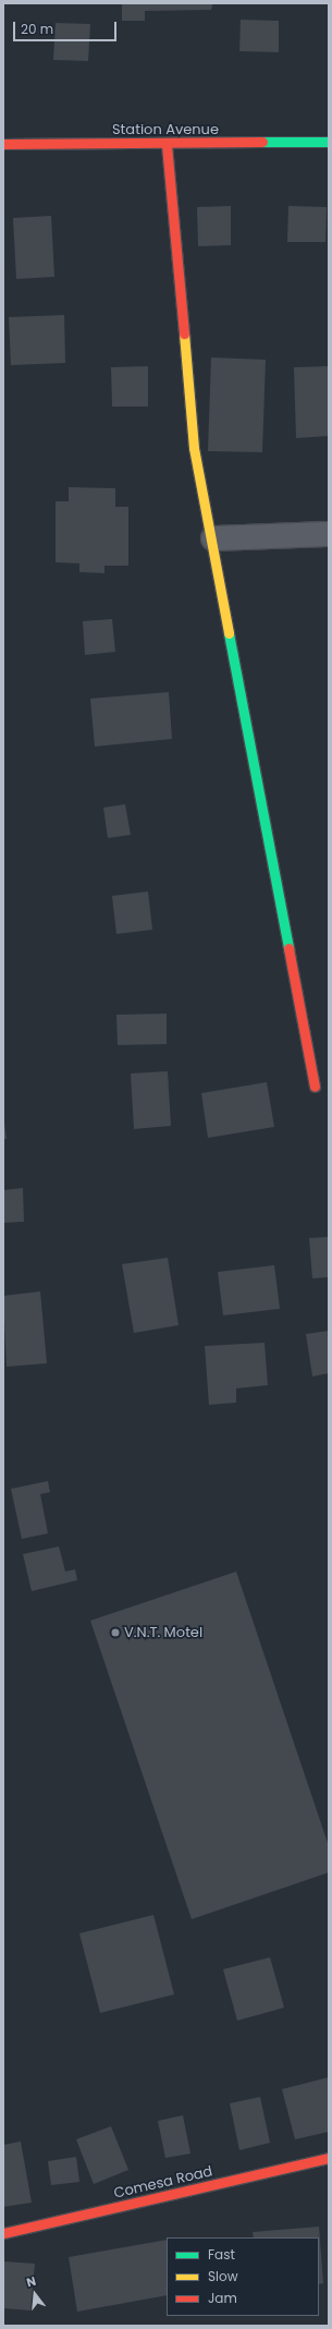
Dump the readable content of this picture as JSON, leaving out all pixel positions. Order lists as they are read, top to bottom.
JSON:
{
  "streets": {
    "street": ["Station Avenue", "Comesa Road"]
  },
  "places": ["V.N.T. Motel"],
  "legend": ["Fast", "Slow", "Jam"],
  "scale_bar": "20 m",
  "north": "top"
}
